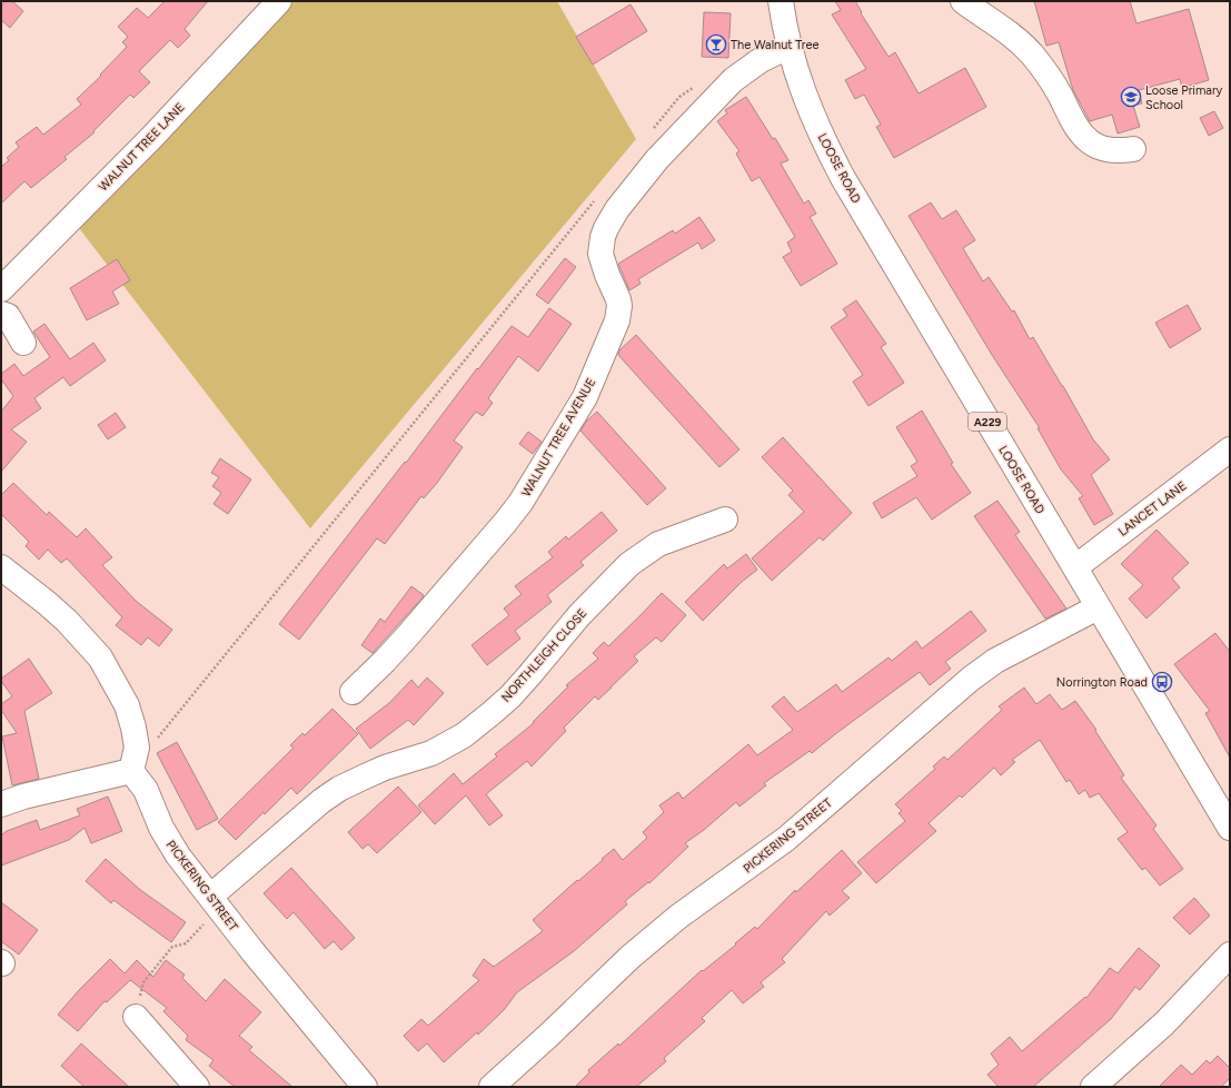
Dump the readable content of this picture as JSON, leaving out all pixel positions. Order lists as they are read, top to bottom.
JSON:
{
  "streets": {
    "main road": [
      "WALNUT TREE LANE",
      "LOOSE ROAD",
      "A229",
      "WALNUT TREE AVENUE",
      "LANCET LANE",
      "NORTHLEIGH CLOSE",
      "PICKERING STREET"
    ]
  },
  "crossings": [
    ["LOOSE ROAD", "WALNUT TREE AVENUE"],
    ["LOOSE ROAD", "LANCET LANE"],
    ["LOOSE ROAD", "PICKERING STREET"],
    ["NORTHLEIGH CLOSE", "PICKERING STREET"]
  ],
  "places": {
    "bar": ["The Walnut Tree"],
    "school or university": ["Loose Primary School"],
    "bus stop": ["Norrington Road"]
  }
}
